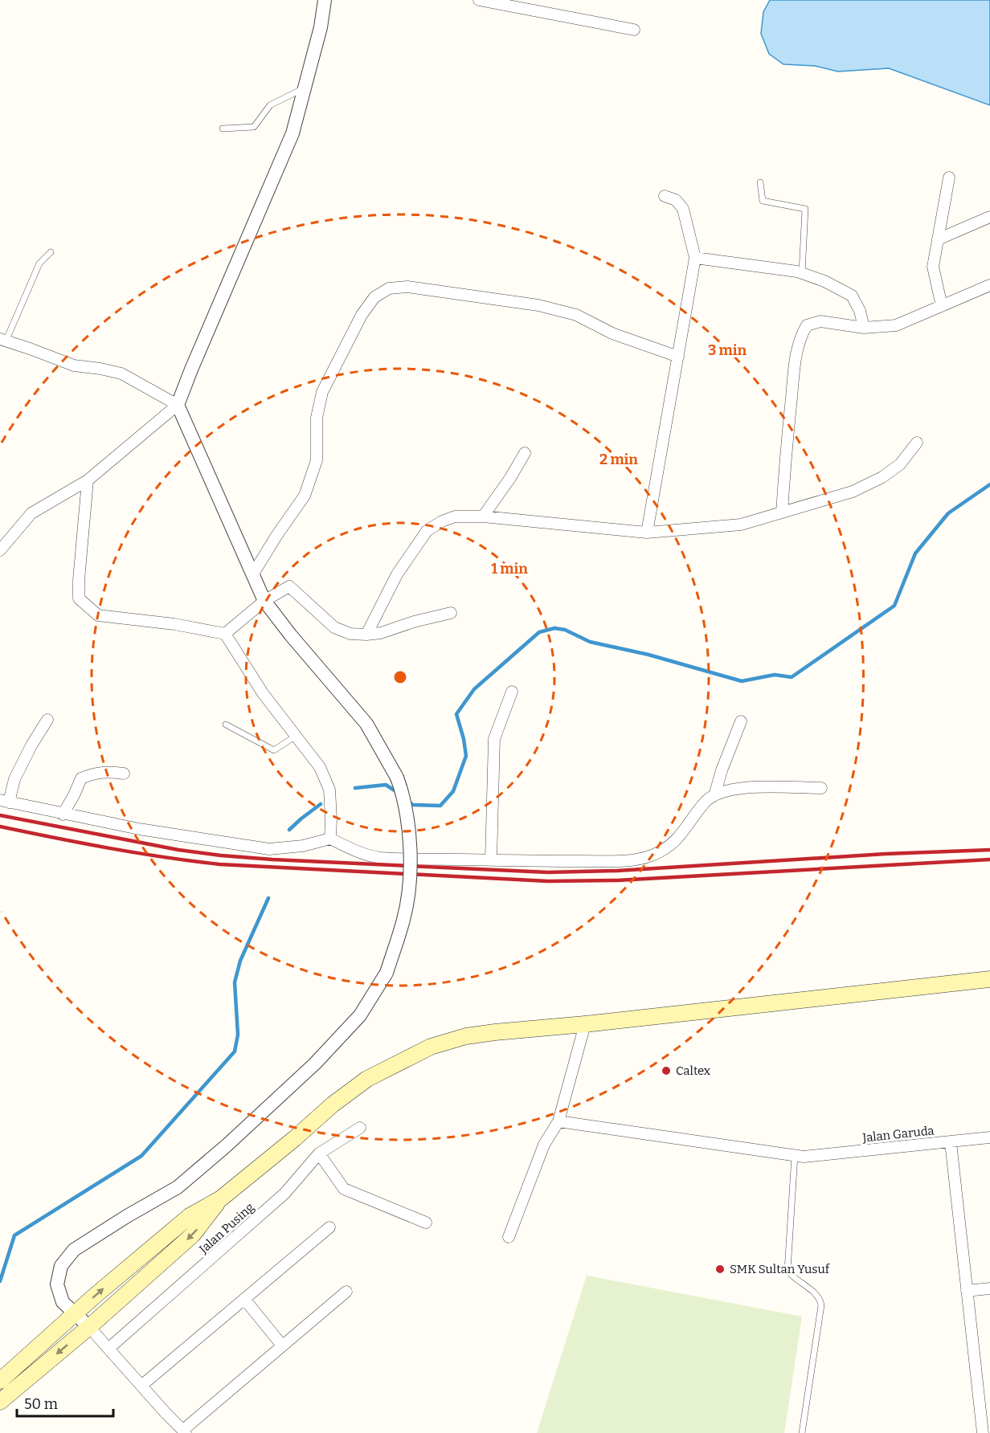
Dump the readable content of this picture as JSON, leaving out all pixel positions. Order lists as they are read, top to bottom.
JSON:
{
  "streets": {
    "street": ["Jalan Garuda", "Jalan Pusing"]
  },
  "places": ["Caltex", "SMK Sultan Yusuf"],
  "scale_bar": "50 m",
  "rings": ["3 min", "2 min", "1 min"]
}
